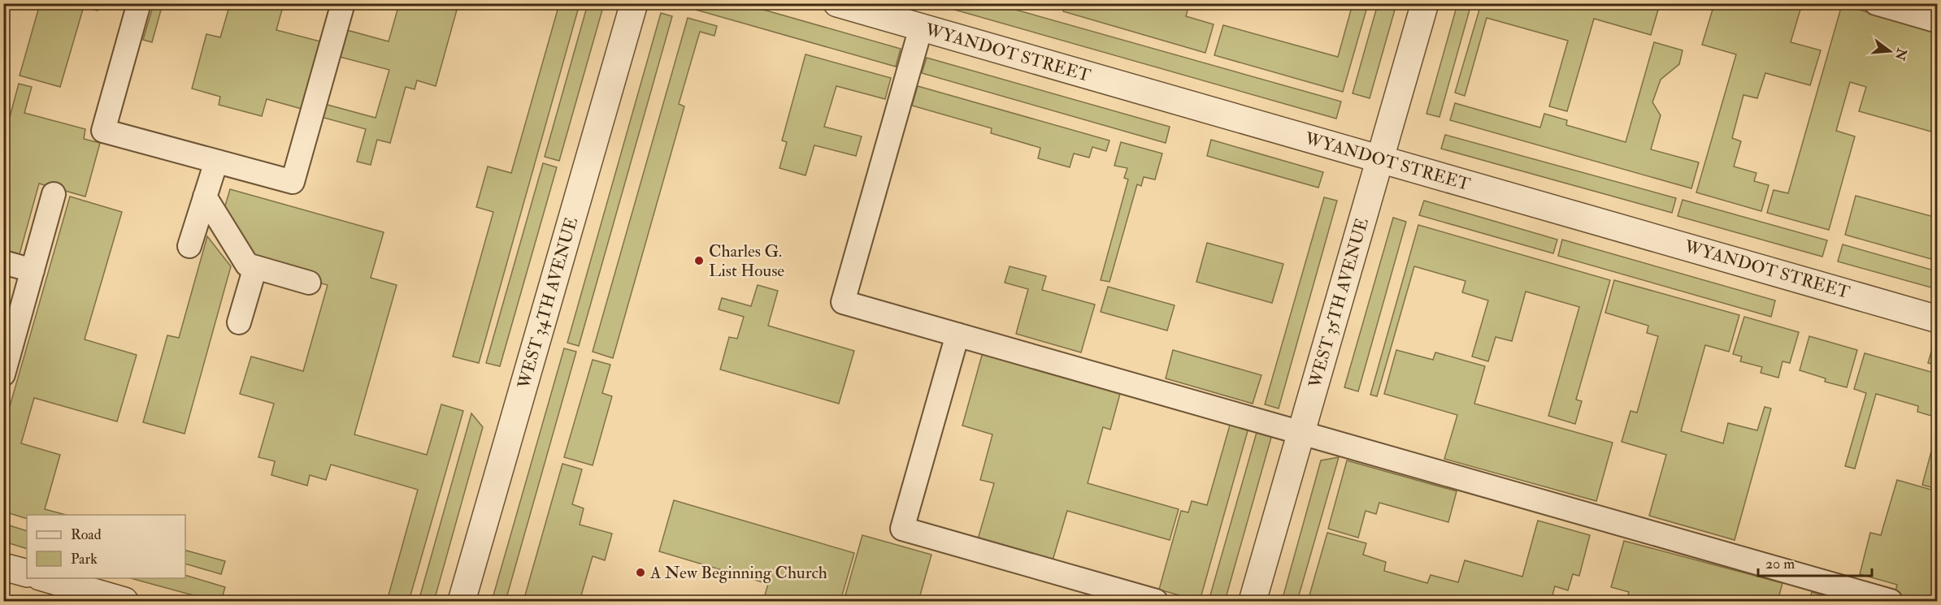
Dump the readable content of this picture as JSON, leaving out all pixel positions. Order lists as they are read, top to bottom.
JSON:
{
  "streets": {
    "street": ["WYANDOT STREET", "WEST 34TH AVENUE", "WEST 35TH AVENUE"]
  },
  "crossings": [
    ["WYANDOT STREET", "WEST 35TH AVENUE"]
  ],
  "places": ["Charles G. List House", "A New Beginning Church"],
  "legend": ["Road", "Park"],
  "scale_bar": "20 m",
  "north": "right"
}
